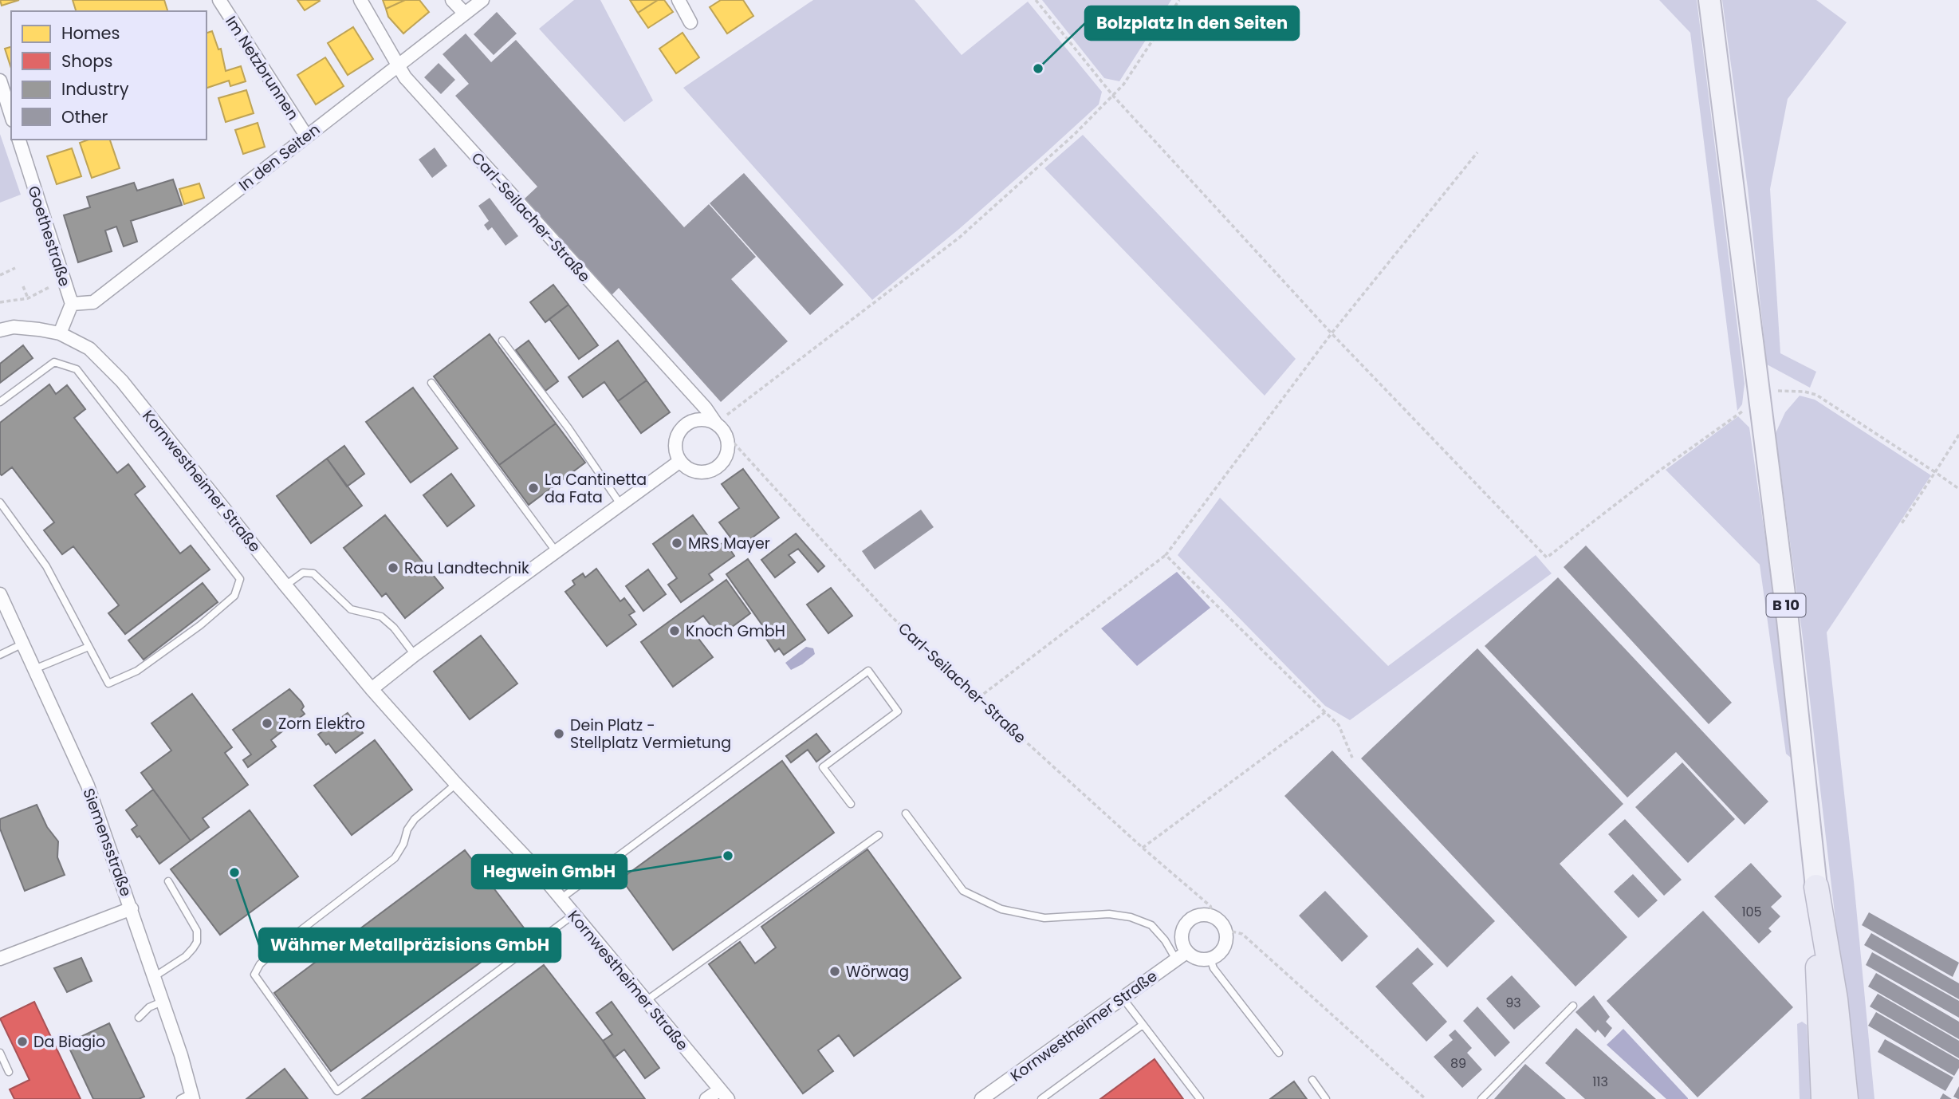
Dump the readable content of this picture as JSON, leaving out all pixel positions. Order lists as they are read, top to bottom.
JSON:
{
  "streets": {
    "highway": ["B 10"],
    "street": [
      "Im Netzbrunnen",
      "In den Seiten",
      "Carl-Seilacher-Straße",
      "Goethestraße",
      "Kornwestheimer Straße",
      "Siemensstraße"
    ]
  },
  "crossings": [
    ["Im Netzbrunnen", "In den Seiten"],
    ["In den Seiten", "Carl-Seilacher-Straße"],
    ["In den Seiten", "Goethestraße"],
    ["Carl-Seilacher-Straße", "Kornwestheimer Straße"],
    ["Goethestraße", "Kornwestheimer Straße"]
  ],
  "places": [
    "Bolzplatz In den Seiten",
    "La Cantinetta da Fata",
    "MRS Mayer",
    "Rau Landtechnik",
    "Knoch GmbH",
    "Zorn Elektro",
    "Dein Platz - Stellplatz Vermietung",
    "Hegwein GmbH",
    "Wähmer Metallpräzisions GmbH",
    "Wörwag",
    "Da Biagio"
  ],
  "house_numbers": [
    "105",
    "93",
    "89",
    "113"
  ],
  "legend": [
    "Homes",
    "Shops",
    "Industry",
    "Other"
  ]
}
